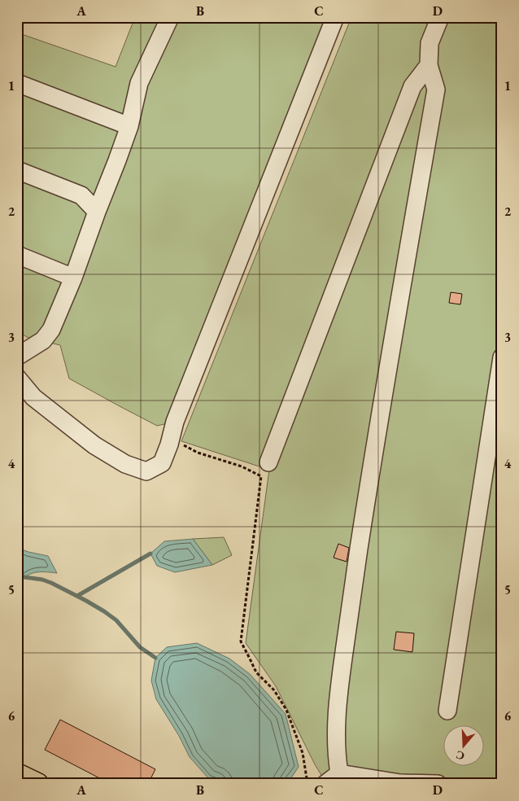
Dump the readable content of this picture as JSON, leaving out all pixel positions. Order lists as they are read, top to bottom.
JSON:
{
  "north": "bottom",
  "grid": {
    "columns": [
      "A",
      "B",
      "C",
      "D"
    ],
    "rows": [
      "1",
      "2",
      "3",
      "4",
      "5",
      "6"
    ]
  }
}
